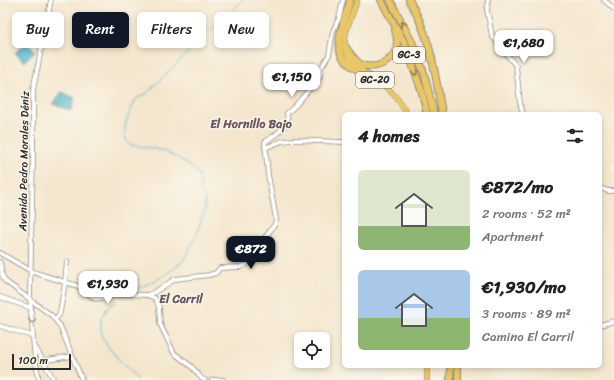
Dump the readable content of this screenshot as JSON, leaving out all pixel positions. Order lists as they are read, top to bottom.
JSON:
{
  "streets": {
    "highway": ["GC-3"],
    "main road": ["GC-20"],
    "street": ["Avenida Pedro Morales Déniz"]
  },
  "districts": ["El Hornillo Bajo", "El Carril"],
  "scale_bar": "100 m",
  "page": {
    "chip": [
      "Buy",
      "Rent",
      "Filters",
      "New"
    ],
    "price": [
      "€1,680",
      "€1,150",
      "€872",
      "€1,930"
    ],
    "heading": "4 homes",
    "list": [
      {
        "name": "€872/mo",
        "note": "2 rooms · 52 m² · Apartment"
      },
      {
        "name": "€1,930/mo",
        "note": "3 rooms · 89 m² · Camino El Carril"
      }
    ],
    "scale": "100 m"
  }
}
